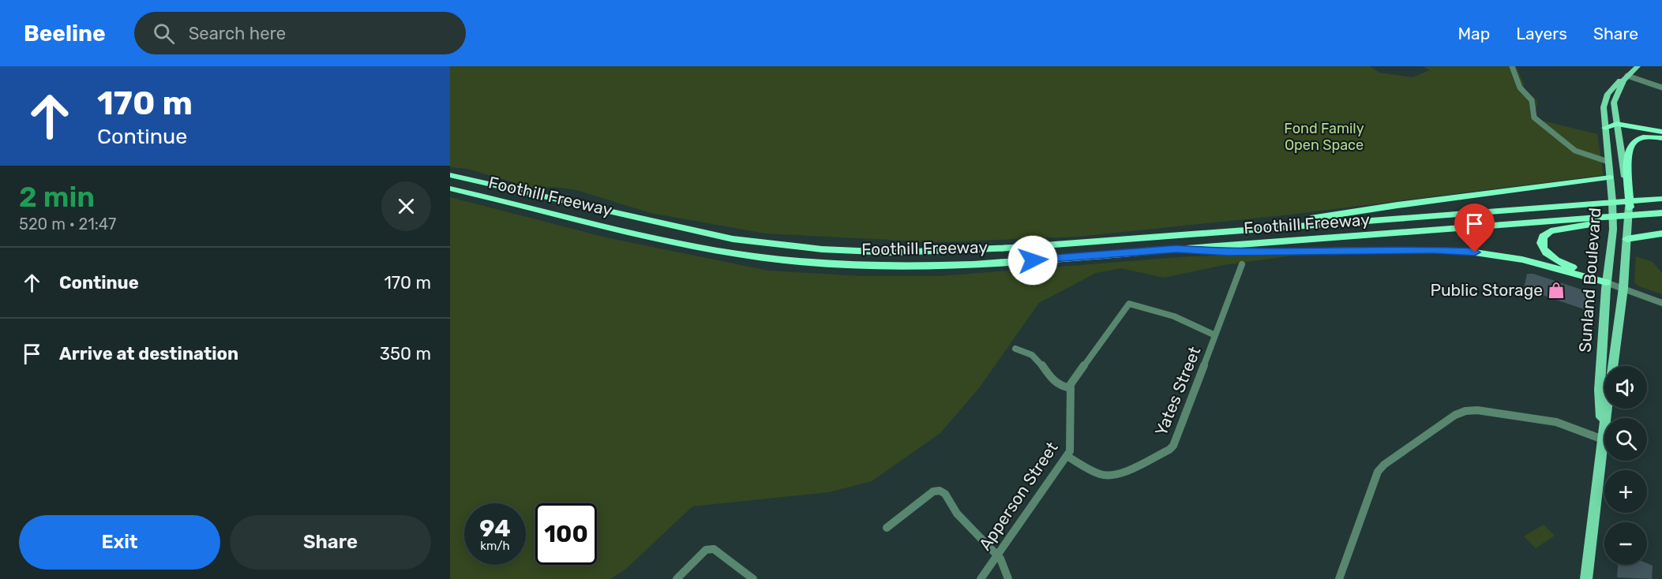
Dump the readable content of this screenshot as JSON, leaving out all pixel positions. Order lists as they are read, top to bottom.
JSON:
{
  "streets": {
    "highway": ["Foothill Freeway"],
    "main road": ["Sunland Boulevard"],
    "street": ["Yates Street", "Apperson Street"]
  },
  "crossings": [
    ["Yates Street", "Apperson Street"]
  ],
  "parks": ["Fond Family Open Space"],
  "places": {
    "shop": ["Public Storage"]
  },
  "page": {
    "header": "Beeline",
    "search": "Search here",
    "nav": ["Map", "Layers", "Share"],
    "turn": ["170 m", "Continue"],
    "heading": ["2 min", "520 m · 21:47"],
    "list": [
      {
        "name": "Continue",
        "value": "170 m"
      },
      {
        "name": "Arrive at destination",
        "value": "350 m"
      }
    ],
    "map_buttons": ["+", "−"],
    "speed": "94 km/h",
    "limit": "100",
    "buttons": ["Exit", "Share"]
  }
}
